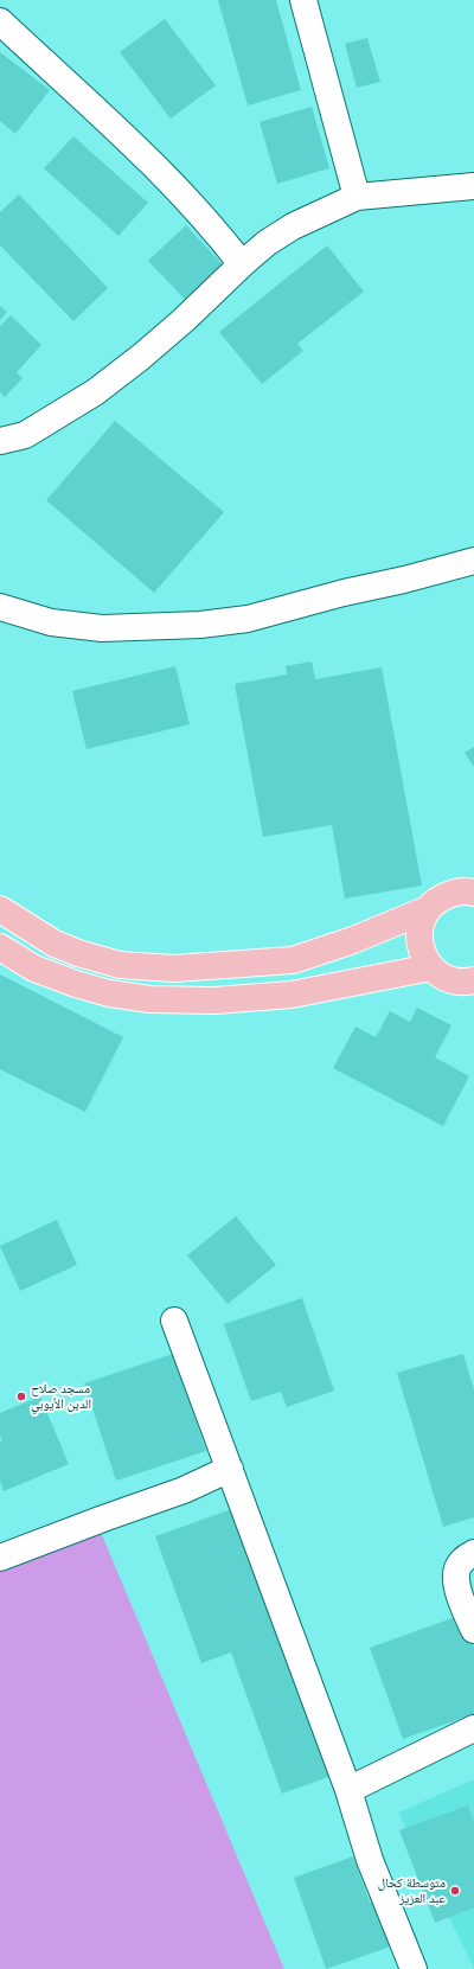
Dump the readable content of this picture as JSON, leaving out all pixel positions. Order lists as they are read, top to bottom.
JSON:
{
  "places": ["مسجد صلاح الدين الأيوبي", "متوسطة كحال عبد العزيز"]
}
